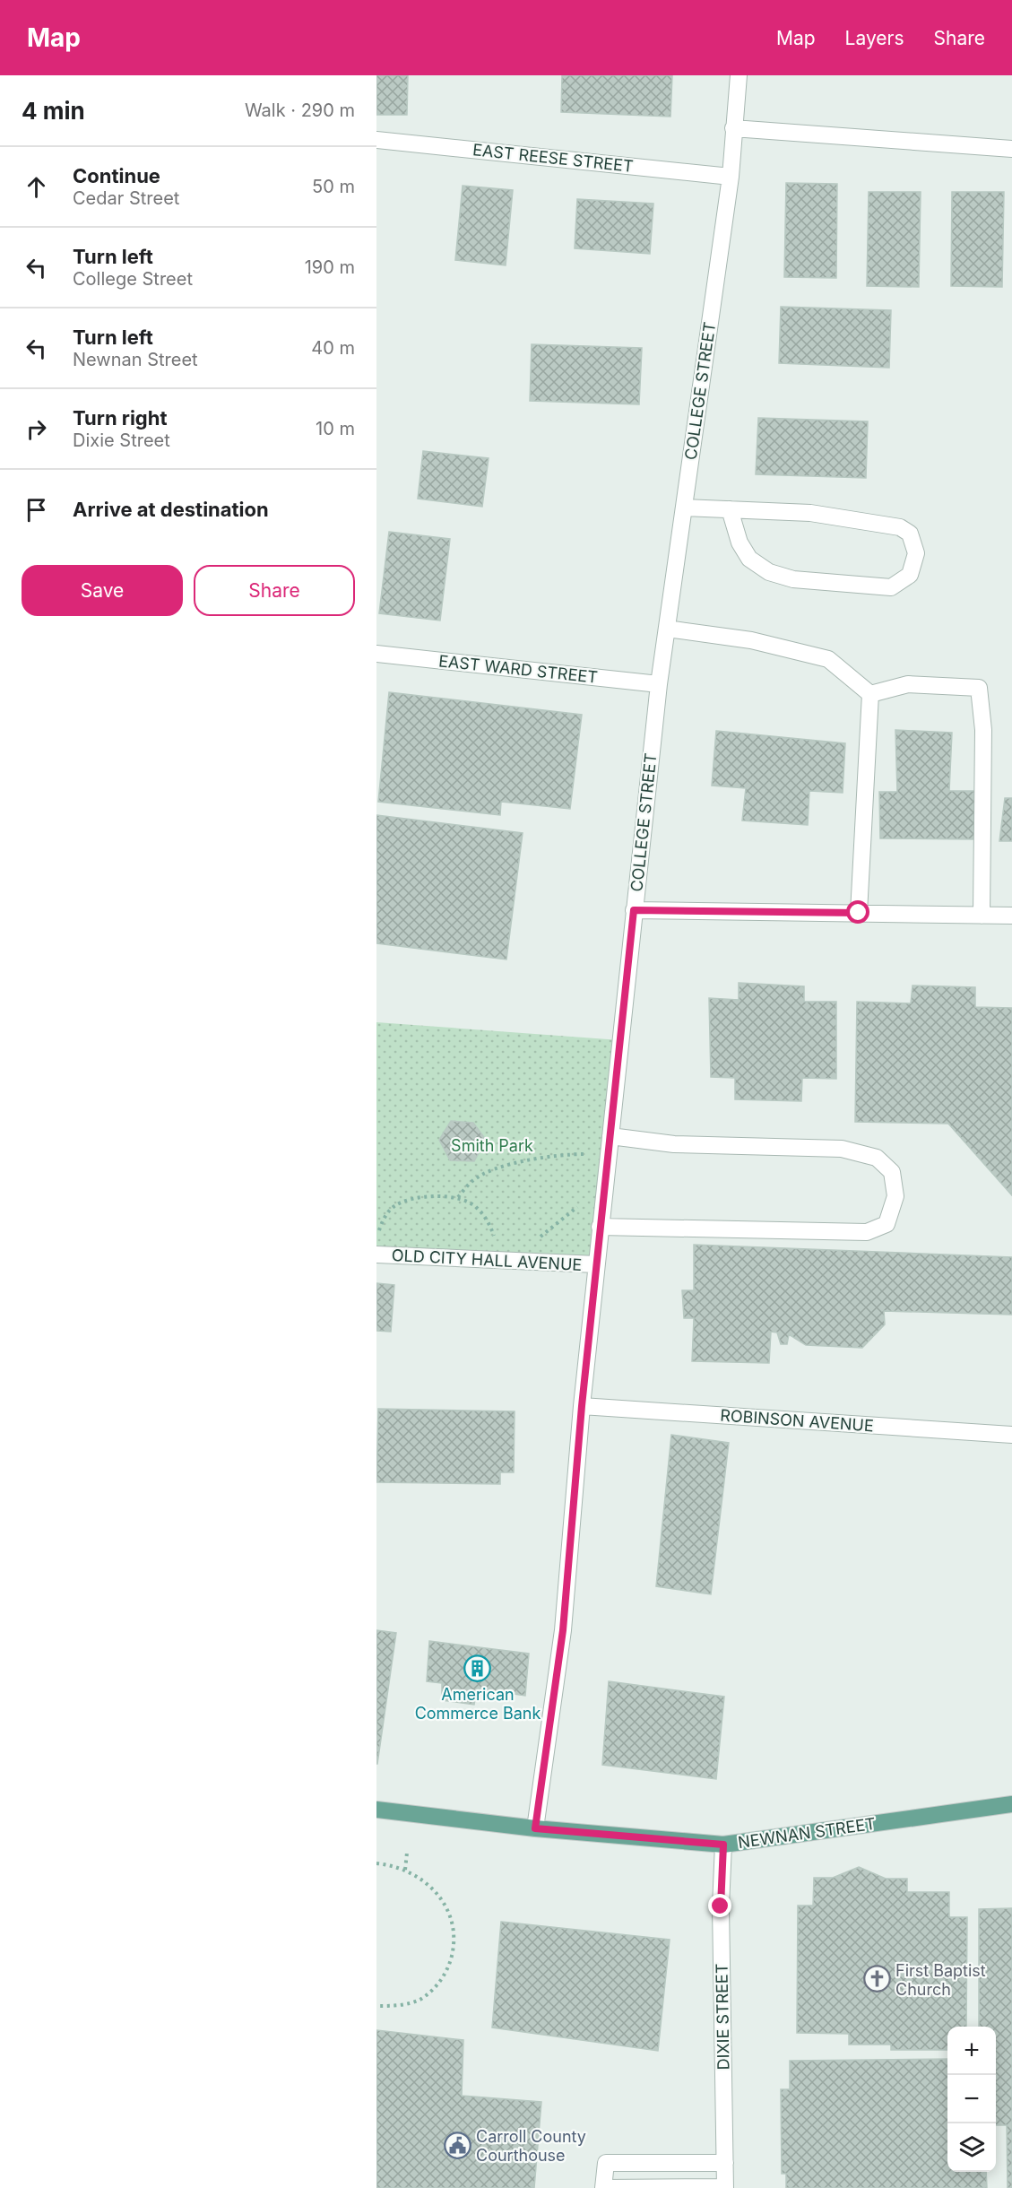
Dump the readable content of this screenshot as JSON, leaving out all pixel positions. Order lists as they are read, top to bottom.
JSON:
{
  "streets": {
    "main road": ["NEWNAN STREET"],
    "street": [
      "EAST REESE STREET",
      "COLLEGE STREET",
      "EAST WARD STREET",
      "OLD CITY HALL AVENUE",
      "ROBINSON AVENUE",
      "DIXIE STREET"
    ]
  },
  "crossings": [
    ["EAST REESE STREET", "COLLEGE STREET"],
    ["COLLEGE STREET", "EAST WARD STREET"],
    ["COLLEGE STREET", "OLD CITY HALL AVENUE"],
    ["COLLEGE STREET", "ROBINSON AVENUE"],
    ["COLLEGE STREET", "NEWNAN STREET"],
    ["NEWNAN STREET", "DIXIE STREET"]
  ],
  "parks": ["Smith Park"],
  "places": {
    "building": ["American Commerce Bank"],
    "church": ["First Baptist Church"],
    "public building": ["Carroll County Courthouse"]
  },
  "page": {
    "header": "Map",
    "nav": ["Map", "Layers", "Share"],
    "heading": ["4 min", "Walk · 290 m"],
    "list": [
      ["Continue", "Cedar Street", "50 m"],
      ["Turn left", "College Street", "190 m"],
      ["Turn left", "Newnan Street", "40 m"],
      ["Turn right", "Dixie Street", "10 m"],
      "Arrive at destination"
    ],
    "buttons": ["Save", "Share"],
    "map_buttons": ["+", "−"]
  }
}
